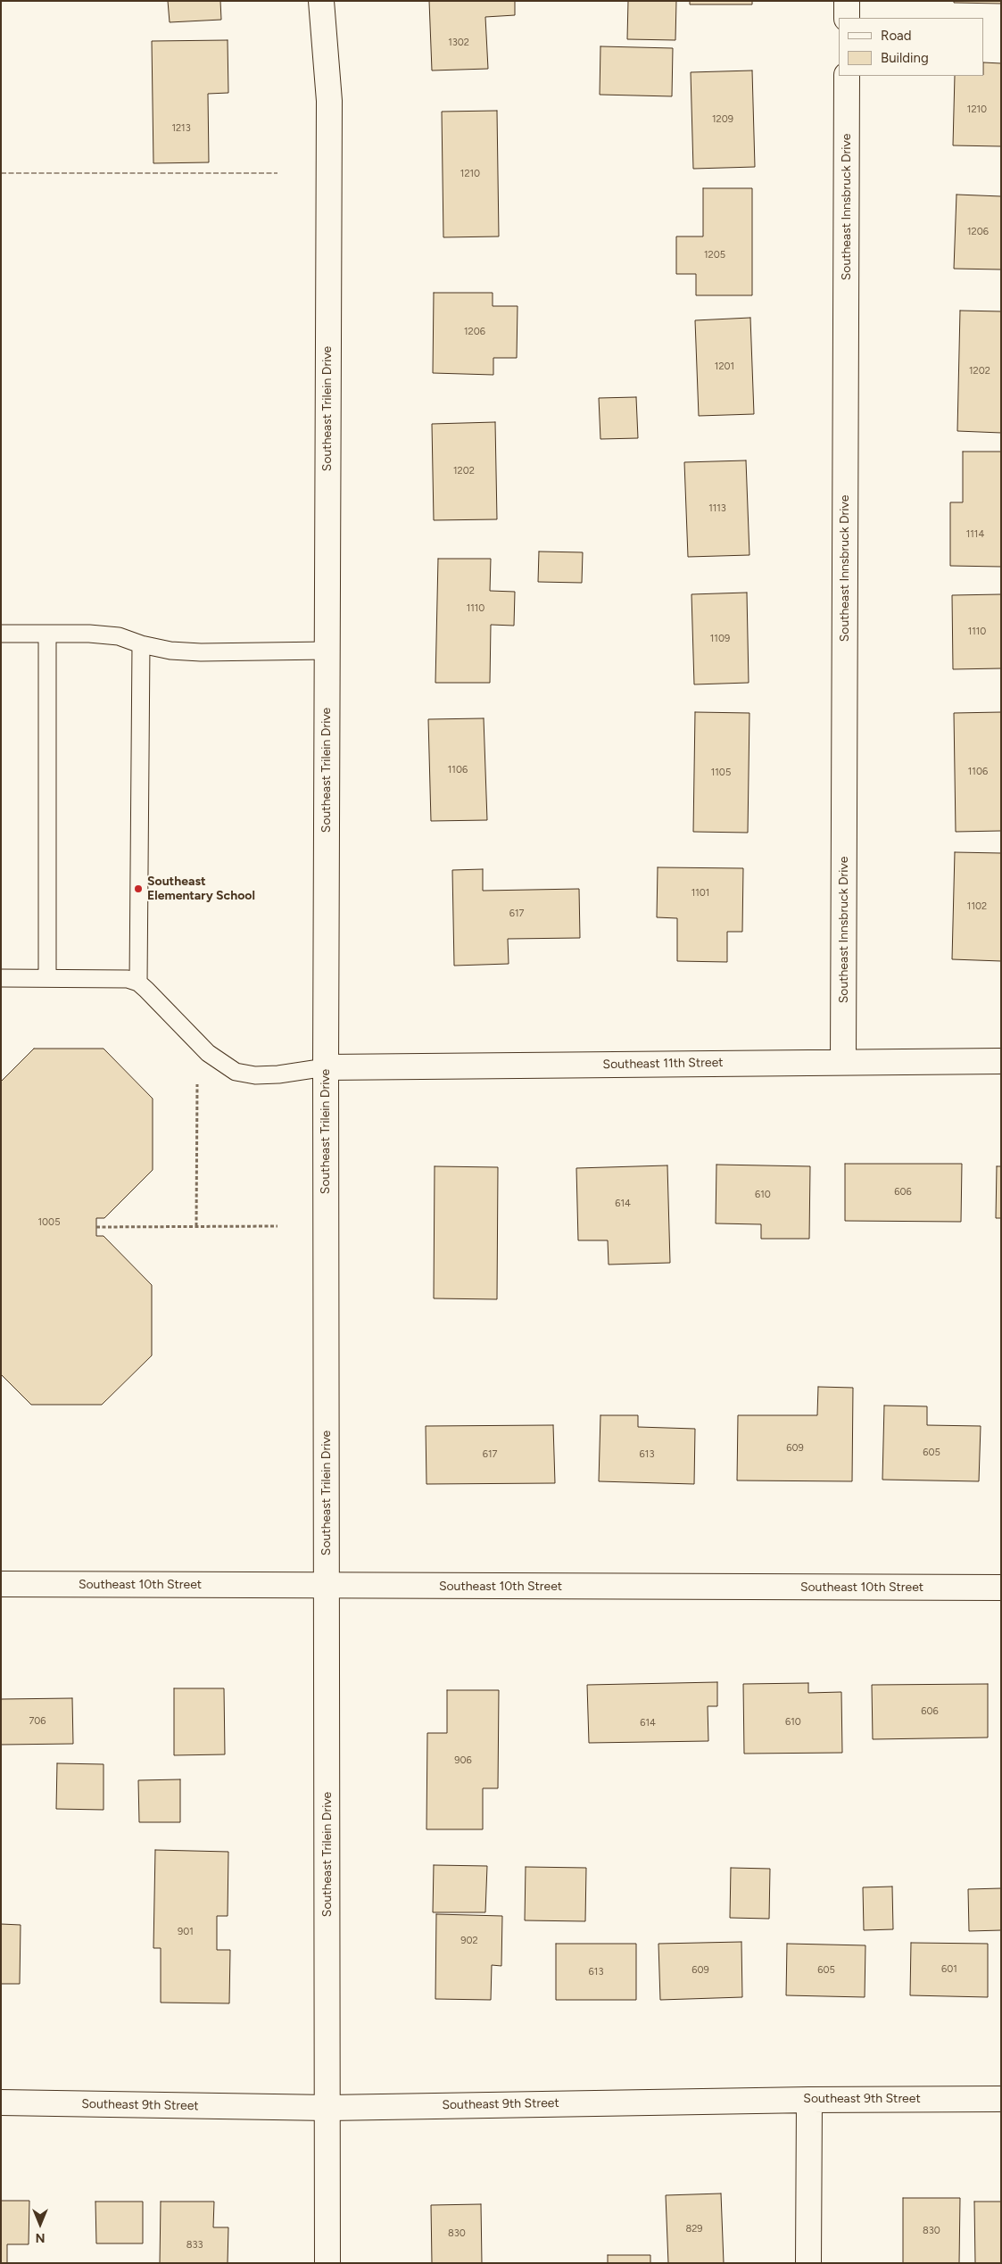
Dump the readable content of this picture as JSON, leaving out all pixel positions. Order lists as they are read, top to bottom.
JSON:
{
  "streets": {
    "street": [
      "Southeast Innsbruck Drive",
      "Southeast Trilein Drive",
      "Southeast 11th Street",
      "Southeast 10th Street",
      "Southeast 9th Street"
    ]
  },
  "crossings": [
    ["Southeast Innsbruck Drive", "Southeast 11th Street"],
    ["Southeast Trilein Drive", "Southeast 11th Street"],
    ["Southeast Trilein Drive", "Southeast 10th Street"],
    ["Southeast Trilein Drive", "Southeast 9th Street"]
  ],
  "places": ["Southeast Elementary School"],
  "house_numbers": [
    "1302",
    "1210",
    "1209",
    "1213",
    "1210",
    "1206",
    "1205",
    "1206",
    "1201",
    "1202",
    "1202",
    "1113",
    "1114",
    "1110",
    "1110",
    "1109",
    "1106",
    "1106",
    "1105",
    "1101",
    "1102",
    "617",
    "606",
    "610",
    "614",
    "1005",
    "609",
    "605",
    "617",
    "613",
    "606",
    "706",
    "610",
    "614",
    "906",
    "901",
    "902",
    "601",
    "609",
    "605",
    "613",
    "829",
    "830",
    "830",
    "833"
  ],
  "legend": ["Road", "Building"],
  "north": "bottom"
}
